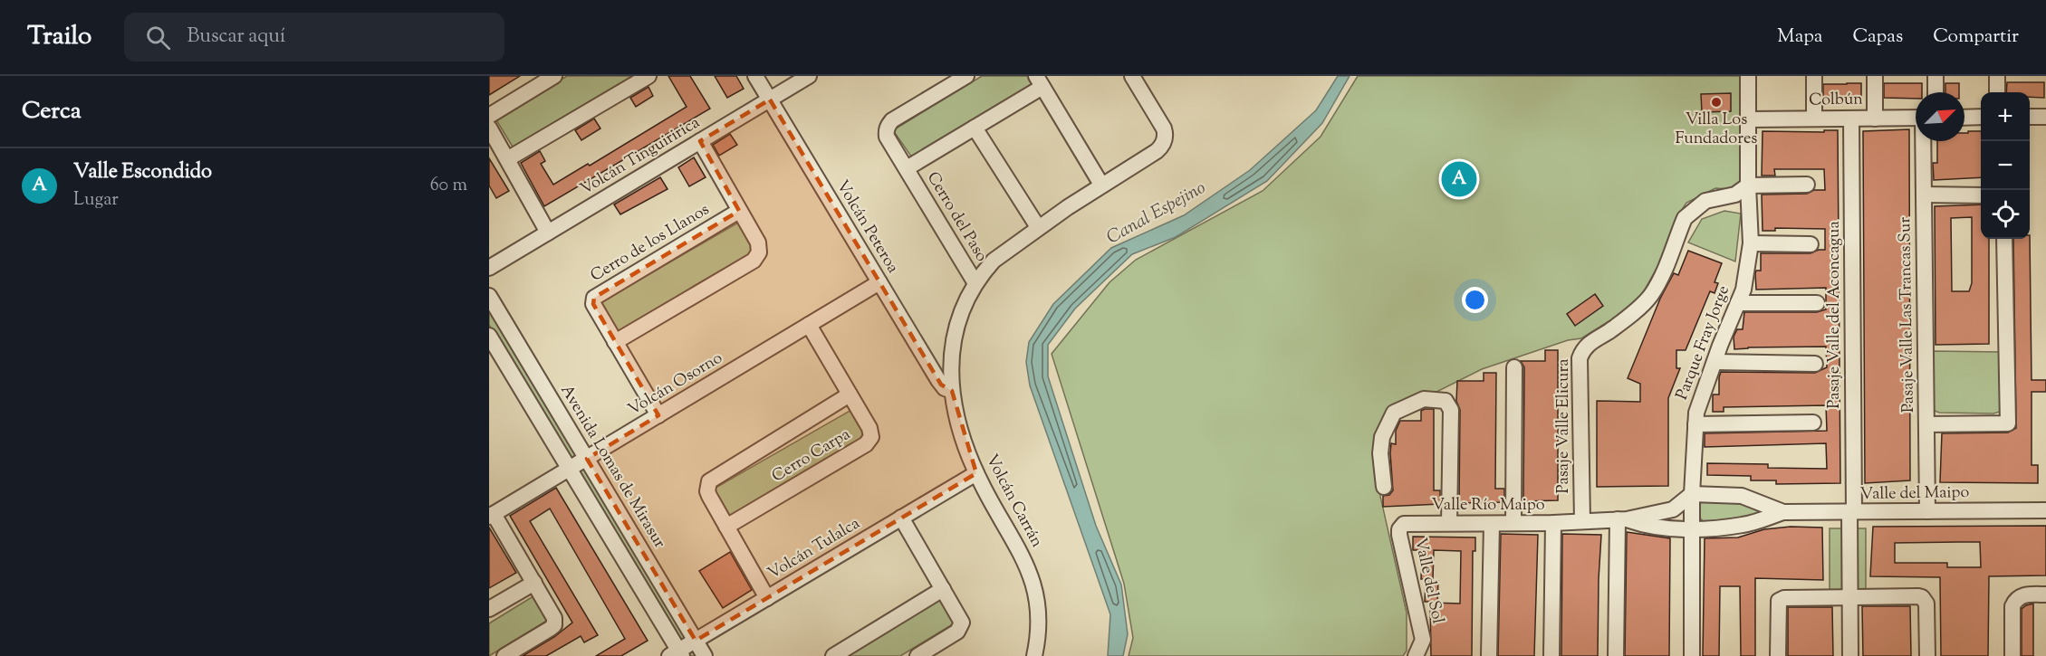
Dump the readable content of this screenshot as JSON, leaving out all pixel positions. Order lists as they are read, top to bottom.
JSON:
{
  "streets": {
    "street": [
      "Colbún",
      "Volcán Tinguiririca",
      "Cerro del Paso",
      "Volcán Peteroa",
      "Cerro de los Llanos",
      "Pasaje Valle del Aconcagua",
      "Pasaje Valle Las Trancas Sur",
      "Parque Fray Jorge",
      "Volcán Osorno",
      "Pasaje Valle Elicura",
      "Cerro Carpa",
      "Avenida Lomas de Mirasur",
      "Valle del Maipo",
      "Volcán Carrán",
      "Valle Río Maipo",
      "Volcán Tulalca",
      "Valle del Sol"
    ]
  },
  "crossings": [
    ["Colbún", "Pasaje Valle del Aconcagua"],
    ["Colbún", "Parque Fray Jorge"],
    ["Volcán Tinguiririca", "Volcán Peteroa"],
    ["Cerro del Paso", "Volcán Carrán"],
    ["Volcán Peteroa", "Volcán Osorno"],
    ["Volcán Peteroa", "Volcán Carrán"],
    ["Cerro de los Llanos", "Volcán Osorno"],
    ["Pasaje Valle del Aconcagua", "Valle del Maipo"],
    ["Pasaje Valle Las Trancas Sur", "Valle del Maipo"],
    ["Parque Fray Jorge", "Pasaje Valle Elicura"],
    ["Parque Fray Jorge", "Valle del Maipo"],
    ["Parque Fray Jorge", "Valle Río Maipo"],
    ["Volcán Osorno", "Cerro Carpa"],
    ["Volcán Osorno", "Avenida Lomas de Mirasur"],
    ["Pasaje Valle Elicura", "Valle Río Maipo"],
    ["Cerro Carpa", "Volcán Tulalca"],
    ["Avenida Lomas de Mirasur", "Volcán Tulalca"],
    ["Valle del Maipo", "Valle Río Maipo"],
    ["Volcán Carrán", "Volcán Tulalca"],
    ["Valle Río Maipo", "Valle del Sol"]
  ],
  "water": ["Canal Espejino"],
  "places": ["Villa Los Fundadores"],
  "north": "top right",
  "page": {
    "header": "Trailo",
    "search": "Buscar aquí",
    "nav": ["Mapa", "Capas", "Compartir"],
    "heading": "Cerca",
    "map_buttons": ["+", "−"],
    "list": [
      {
        "mark": "A",
        "name": "Valle Escondido",
        "note": "Lugar",
        "value": "60 m"
      }
    ],
    "pins": "A"
  }
}
